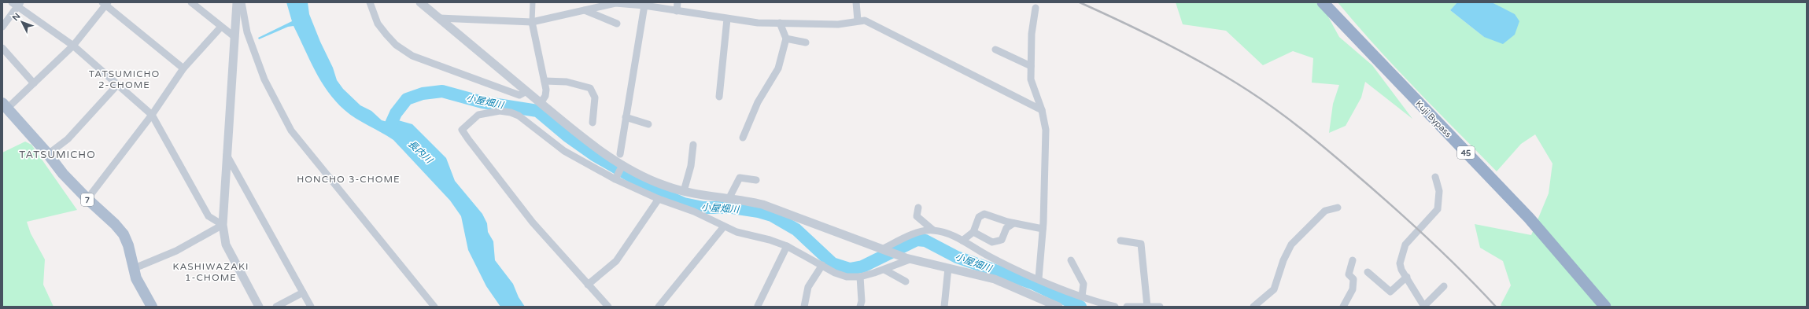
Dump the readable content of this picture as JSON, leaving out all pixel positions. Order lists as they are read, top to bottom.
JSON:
{
  "streets": {
    "highway": ["Kuji Bypass", "45"],
    "main road": ["7"]
  },
  "districts": [
    "TATSUMICHO 2-CHOME",
    "TATSUMICHO",
    "HONCHO 3-CHOME",
    "KASHIWAZAKI 1-CHOME"
  ],
  "water": ["小屋畑川", "長内川"],
  "north": "top left"
}
